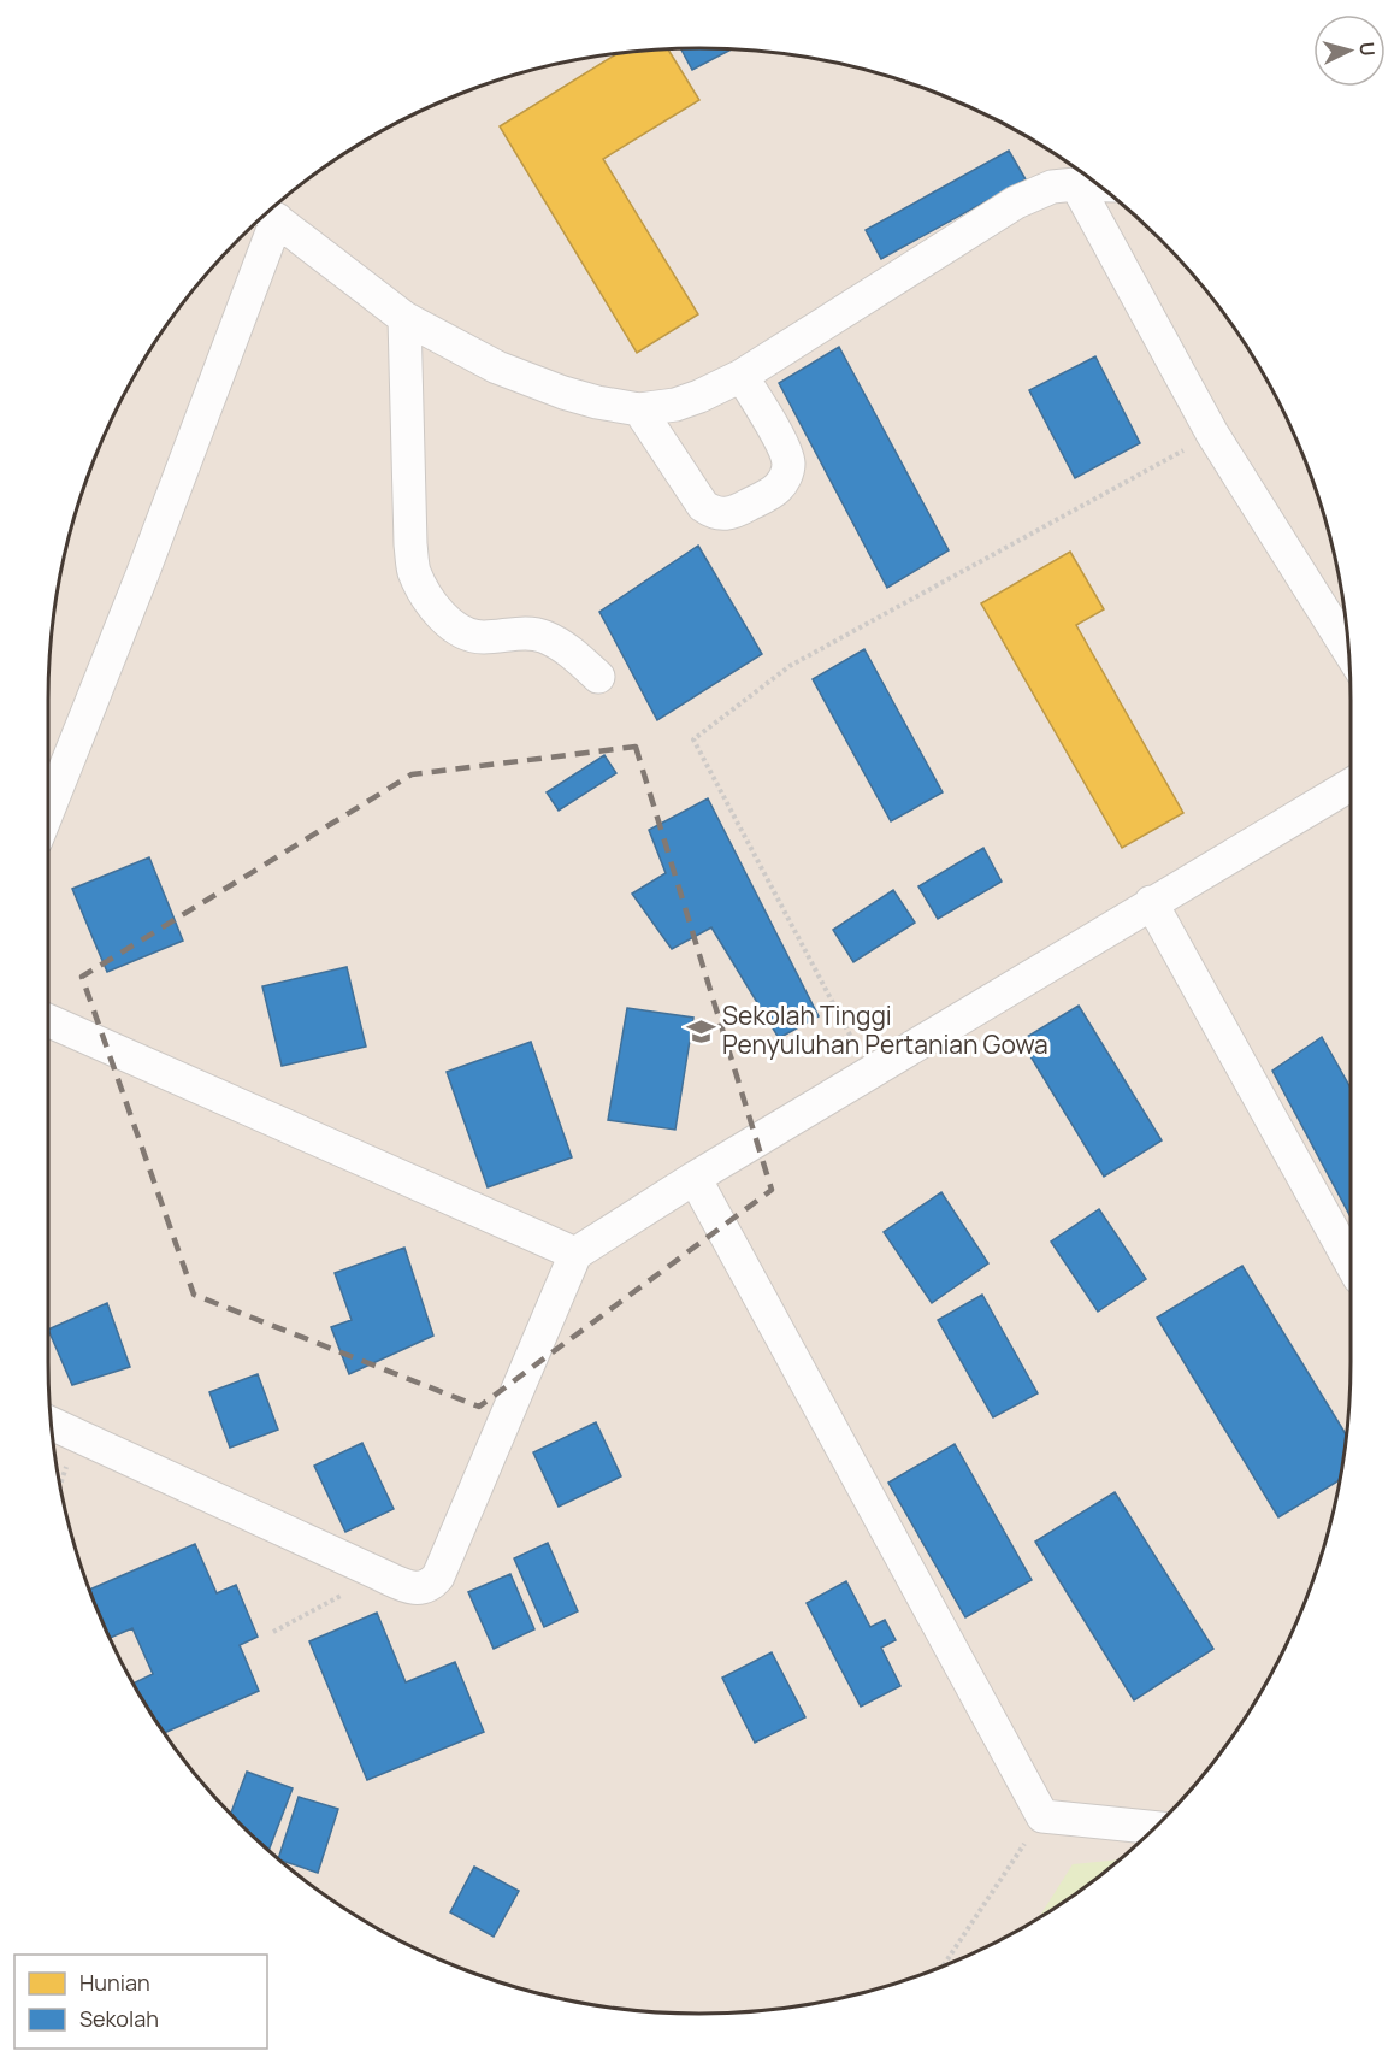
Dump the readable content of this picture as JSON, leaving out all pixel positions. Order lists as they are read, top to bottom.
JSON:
{
  "places": {
    "school or university": ["Sekolah Tinggi Penyuluhan Pertanian Gowa"]
  },
  "legend": ["Hunian", "Sekolah"],
  "north": "right"
}
